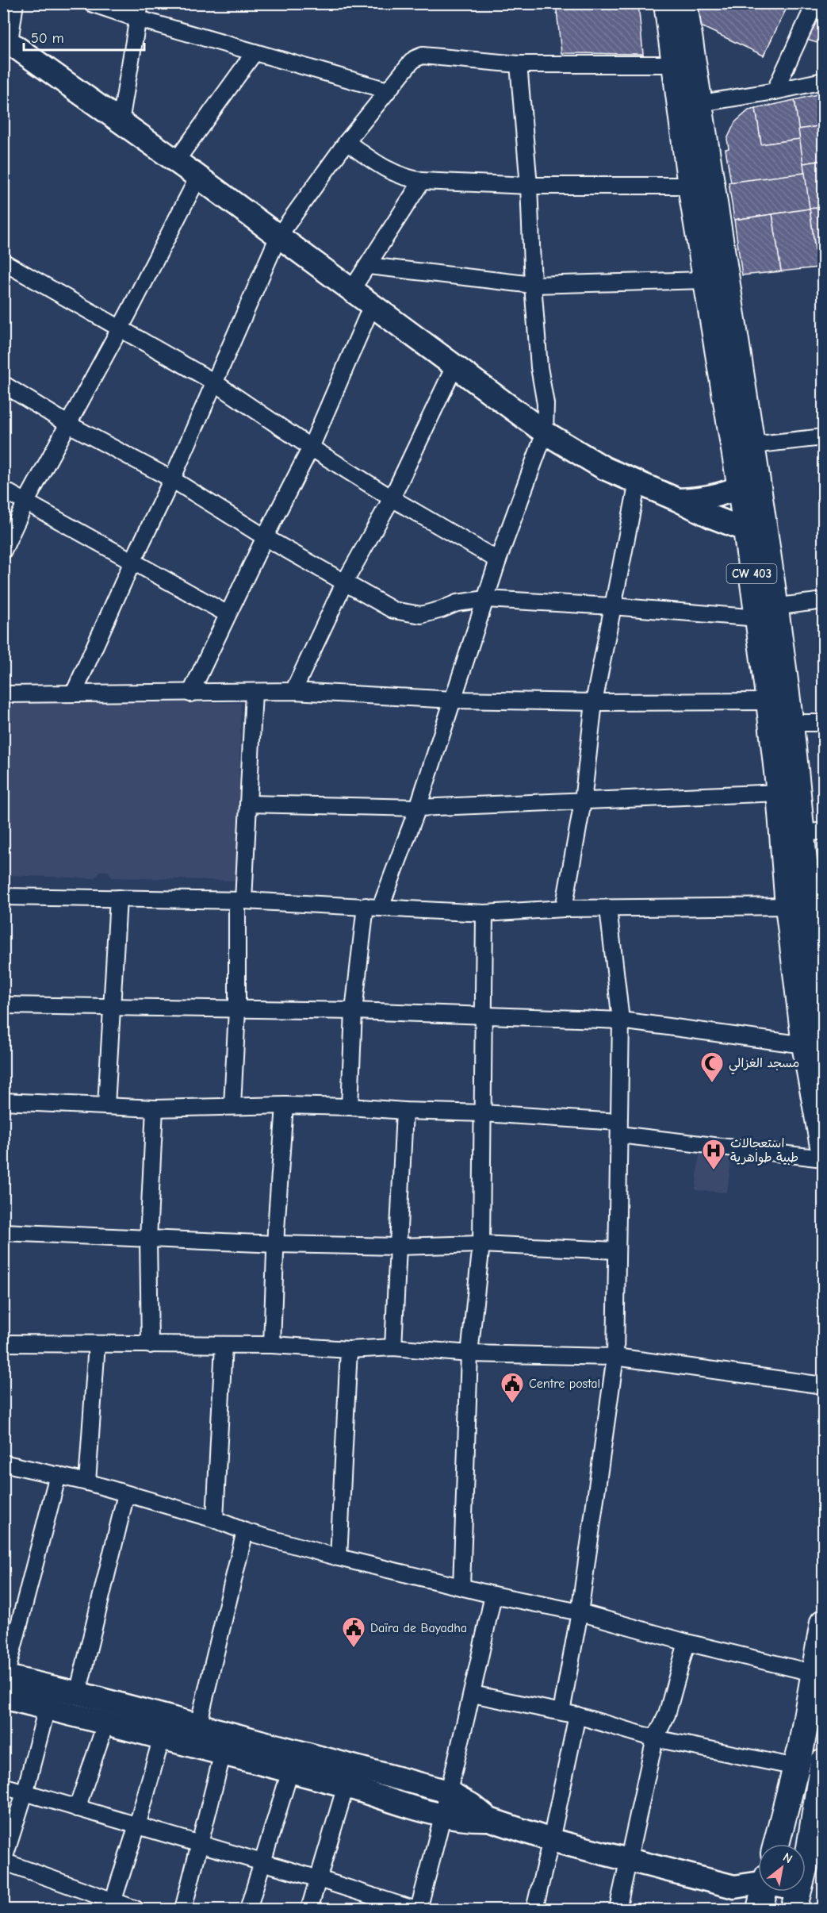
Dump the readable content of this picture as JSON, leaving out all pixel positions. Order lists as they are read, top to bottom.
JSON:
{
  "streets": {
    "main road": ["CW 403"]
  },
  "places": {
    "mosque": ["مسجد الغزالي"],
    "hospital": ["استعجالات طبية طواهرية"],
    "public building": ["Centre postal", "Daïra de Bayadha"]
  },
  "scale_bar": "50 m",
  "north": "top right"
}
